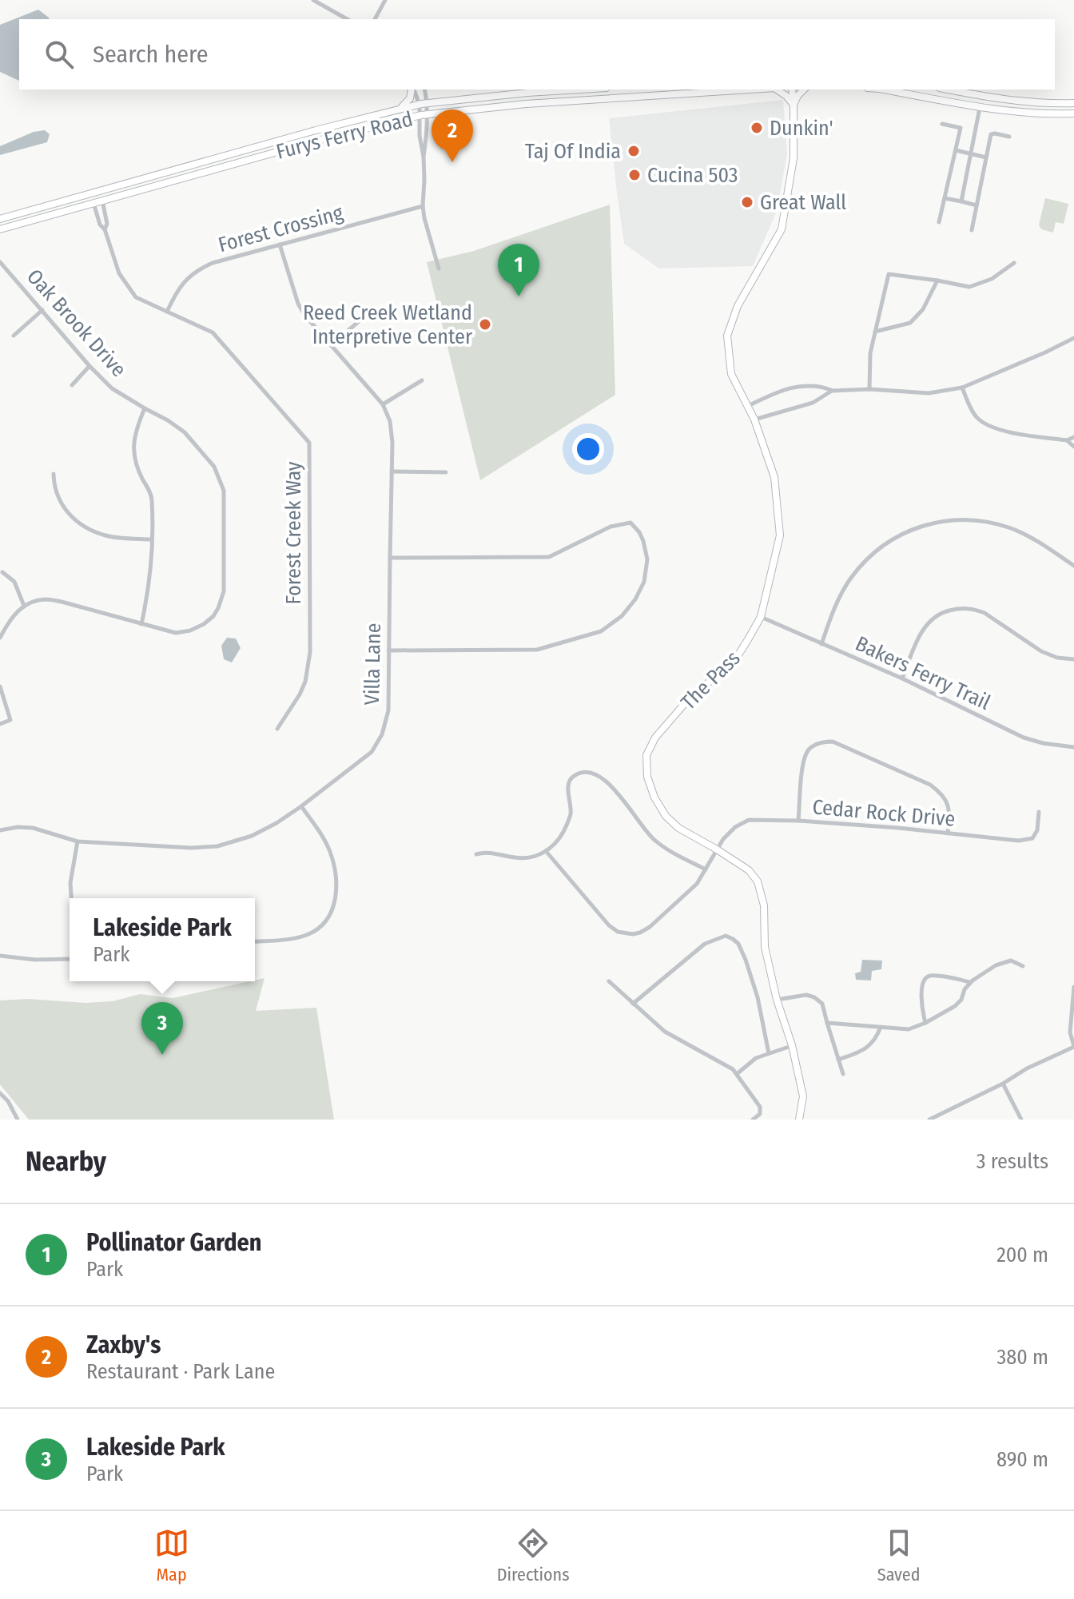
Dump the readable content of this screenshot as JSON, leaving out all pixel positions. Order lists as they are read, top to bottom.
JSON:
{
  "streets": {
    "main road": ["Furys Ferry Road", "The Pass"],
    "street": [
      "Forest Crossing",
      "Oak Brook Drive",
      "Forest Creek Way",
      "Villa Lane",
      "Bakers Ferry Trail",
      "Cedar Rock Drive"
    ]
  },
  "crossings": [
    ["Furys Ferry Road", "Forest Creek Way"],
    ["Forest Crossing", "Forest Creek Way"],
    ["Forest Crossing", "Villa Lane"],
    ["Bakers Ferry Trail", "The Pass"],
    ["The Pass", "Cedar Rock Drive"]
  ],
  "places": [
    "Dunkin'",
    "Taj Of India",
    "Cucina 503",
    "Great Wall",
    "Reed Creek Wetland Interpretive Center"
  ],
  "page": {
    "search": "Search here",
    "pins": ["2", "1", "3"],
    "popup": ["Lakeside Park", "Park"],
    "heading": ["Nearby", "3 results"],
    "list": [
      {
        "mark": "1",
        "name": "Pollinator Garden",
        "note": "Park",
        "value": "200 m"
      },
      {
        "mark": "2",
        "name": "Zaxby's",
        "note": "Restaurant · Park Lane",
        "value": "380 m"
      },
      {
        "mark": "3",
        "name": "Lakeside Park",
        "note": "Park",
        "value": "890 m"
      }
    ],
    "nav": ["Map", "Directions", "Saved"]
  }
}
